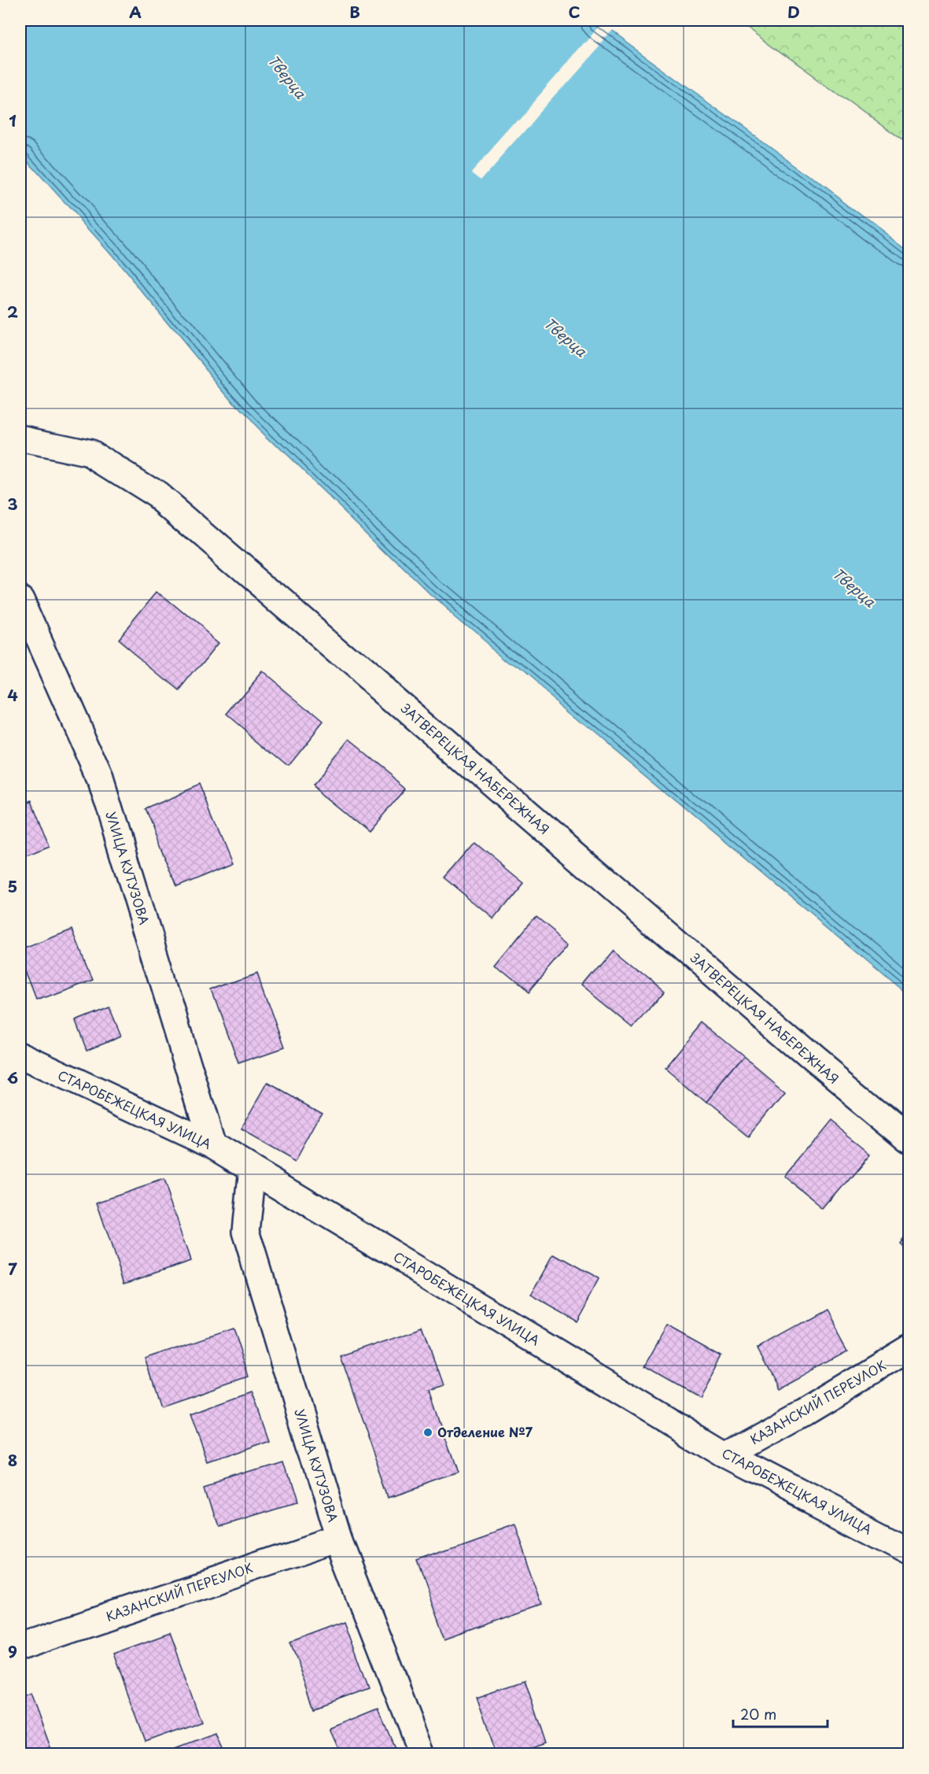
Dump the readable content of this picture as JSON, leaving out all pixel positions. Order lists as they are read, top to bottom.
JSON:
{
  "streets": {
    "street": [
      "ЗАТВЕРЕЦКАЯ НАБЕРЕЖНАЯ",
      "УЛИЦА КУТУЗОВА",
      "СТАРОБЕЖЕЦКАЯ УЛИЦА",
      "КАЗАНСКИЙ ПЕРЕУЛОК"
    ]
  },
  "crossings": [
    ["УЛИЦА КУТУЗОВА", "СТАРОБЕЖЕЦКАЯ УЛИЦА"],
    ["УЛИЦА КУТУЗОВА", "КАЗАНСКИЙ ПЕРЕУЛОК"],
    ["СТАРОБЕЖЕЦКАЯ УЛИЦА", "КАЗАНСКИЙ ПЕРЕУЛОК"]
  ],
  "water": ["Тверца"],
  "places": ["Отделение №7"],
  "scale_bar": "20 m",
  "grid": {
    "columns": [
      "A",
      "B",
      "C",
      "D"
    ],
    "rows": [
      "1",
      "2",
      "3",
      "4",
      "5",
      "6",
      "7",
      "8",
      "9"
    ]
  }
}
